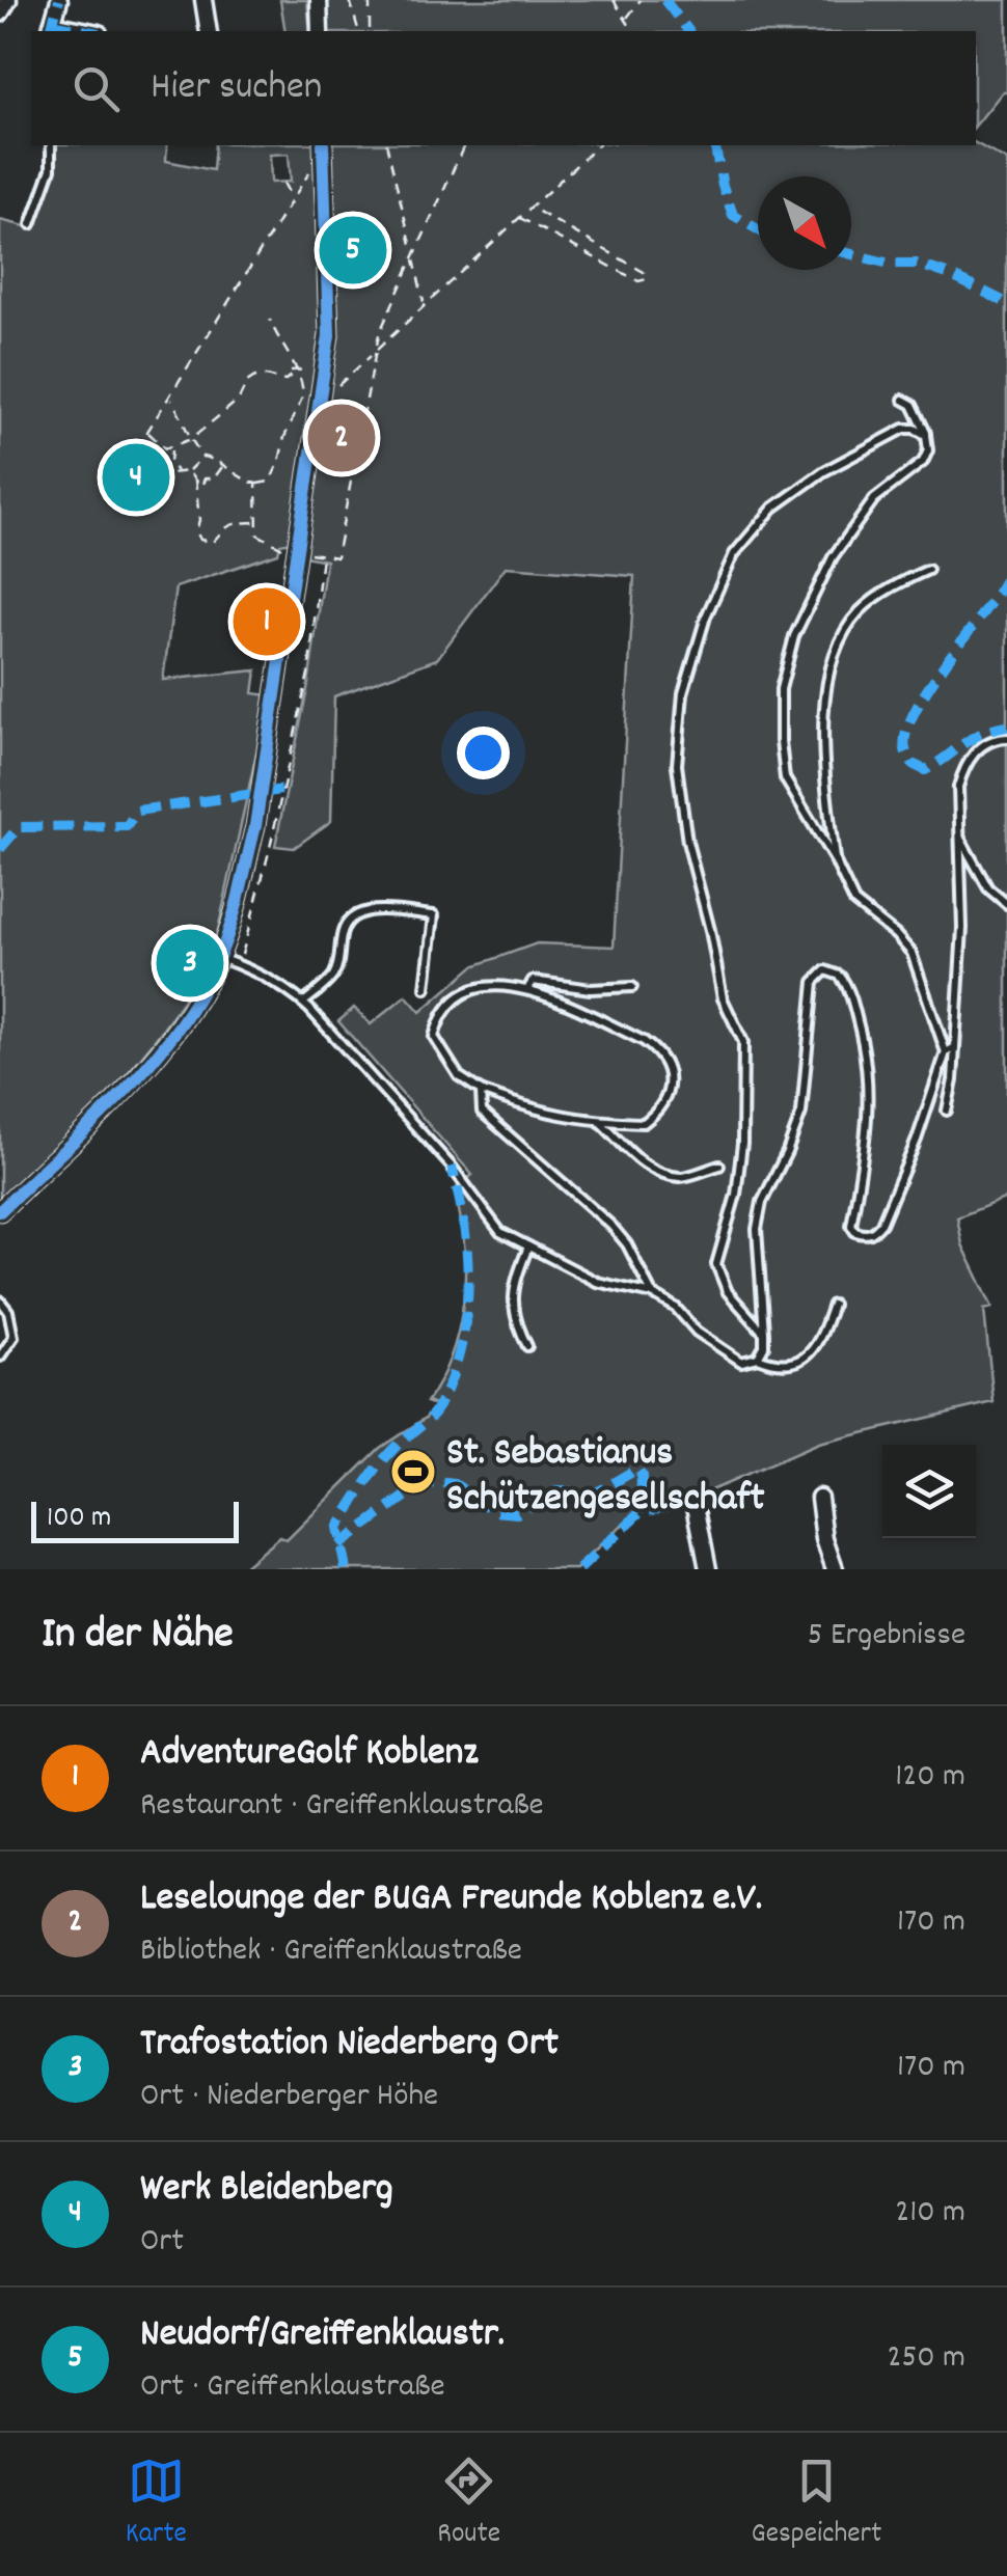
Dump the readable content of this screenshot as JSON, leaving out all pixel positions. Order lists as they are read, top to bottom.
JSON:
{
  "places": {
    "sports": ["St. Sebastianus Schützengesellschaft"]
  },
  "scale_bar": "100 m",
  "north": "bottom right",
  "page": {
    "search": "Hier suchen",
    "pins": [
      "5",
      "2",
      "4",
      "1",
      "3"
    ],
    "scale": "100 m",
    "heading": ["In der Nähe", "5 Ergebnisse"],
    "list": [
      {
        "mark": "1",
        "name": "AdventureGolf Koblenz",
        "note": "Restaurant · Greiffenklaustraße",
        "value": "120 m"
      },
      {
        "mark": "2",
        "name": "Leselounge der BUGA Freunde Koblenz e.V.",
        "note": "Bibliothek · Greiffenklaustraße",
        "value": "170 m"
      },
      {
        "mark": "3",
        "name": "Trafostation Niederberg Ort",
        "note": "Ort · Niederberger Höhe",
        "value": "170 m"
      },
      {
        "mark": "4",
        "name": "Werk Bleidenberg",
        "note": "Ort",
        "value": "210 m"
      },
      {
        "mark": "5",
        "name": "Neudorf/Greiffenklaustr.",
        "note": "Ort · Greiffenklaustraße",
        "value": "250 m"
      }
    ],
    "nav": ["Karte", "Route", "Gespeichert"]
  }
}
